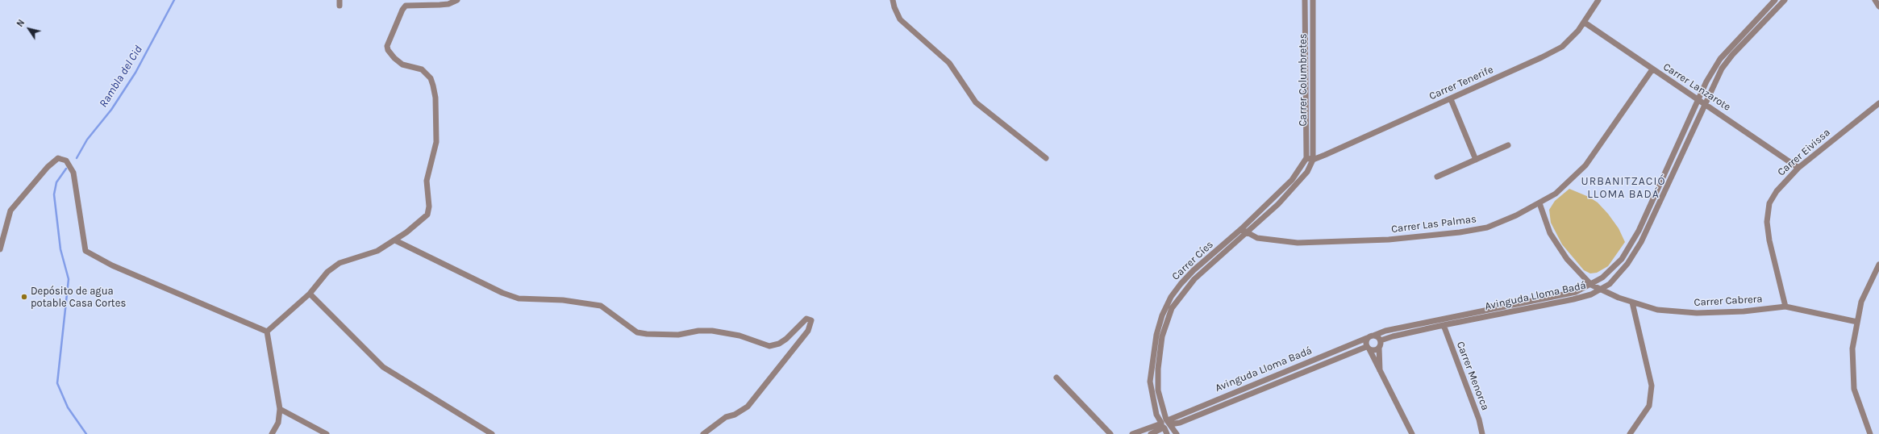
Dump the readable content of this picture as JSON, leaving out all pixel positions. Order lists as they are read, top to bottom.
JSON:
{
  "streets": {
    "street": [
      "Carrer Columbretes",
      "Carrer Tenerife",
      "Carrer Lanzarote",
      "Carrer Eivissa",
      "Carrer Las Palmas",
      "Carrer Cíes",
      "Avinguda Lloma Badá",
      "Carrer Cabrera",
      "Carrer Menorca"
    ]
  },
  "crossings": [
    ["Carrer Columbretes", "Carrer Tenerife"],
    ["Carrer Columbretes", "Carrer Cíes"],
    ["Carrer Tenerife", "Carrer Lanzarote"],
    ["Carrer Tenerife", "Carrer Cíes"],
    ["Carrer Lanzarote", "Carrer Eivissa"],
    ["Carrer Lanzarote", "Carrer Las Palmas"],
    ["Carrer Lanzarote", "Avinguda Lloma Badá"],
    ["Carrer Eivissa", "Carrer Cabrera"],
    ["Carrer Las Palmas", "Carrer Cíes"],
    ["Carrer Cíes", "Avinguda Lloma Badá"],
    ["Avinguda Lloma Badá", "Carrer Cabrera"],
    ["Avinguda Lloma Badá", "Carrer Menorca"]
  ],
  "districts": ["URBANITZACIÓ LLOMA BADÁ"],
  "water": ["Rambla del Cid"],
  "places": ["Depósito de agua potable Casa Cortes"],
  "north": "top left"
}
